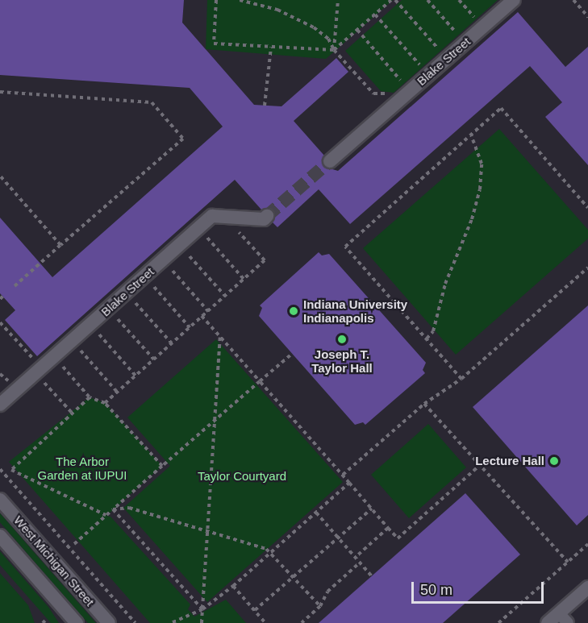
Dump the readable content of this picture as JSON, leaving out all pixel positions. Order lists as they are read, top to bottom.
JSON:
{
  "streets": {
    "street": ["Blake Street", "West Michigan Street"]
  },
  "parks": ["The Arbor Garden at IUPUI", "Taylor Courtyard"],
  "places": ["Indiana University Indianapolis", "Joseph T. Taylor Hall", "Lecture Hall"],
  "scale_bar": "50 m"
}
